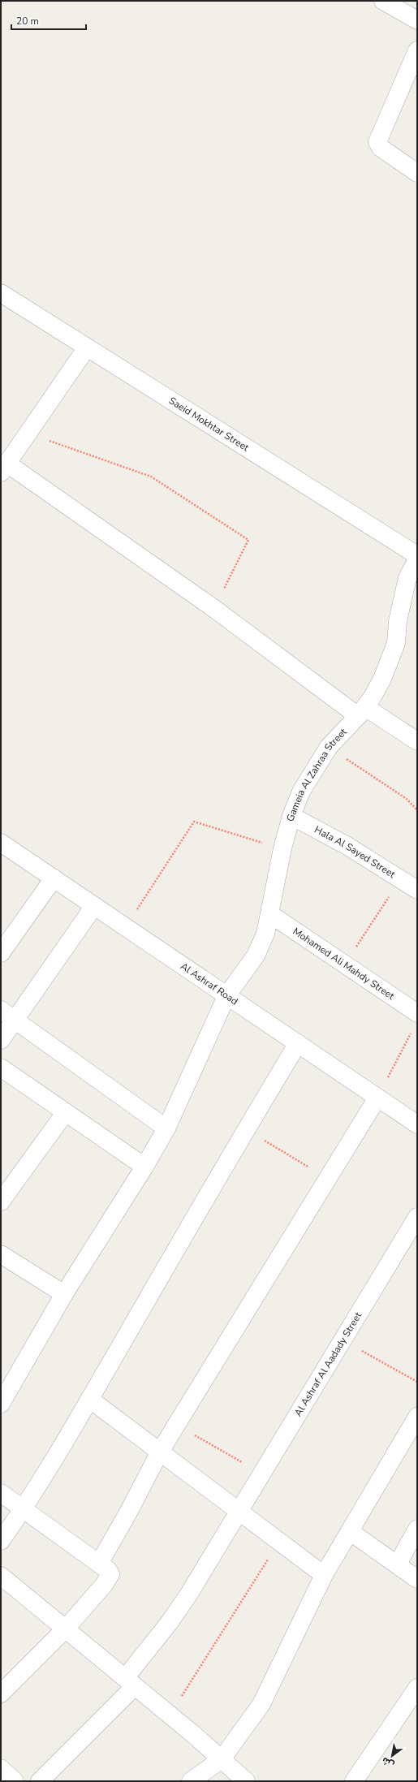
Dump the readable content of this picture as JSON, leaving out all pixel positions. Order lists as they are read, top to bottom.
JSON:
{
  "streets": {
    "street": [
      "Saeid Mokhtar Street",
      "Gameia Al Zahraa Street",
      "Hala Al Sayed Street",
      "Mohamed Ali Mahdy Street",
      "Al Ashraf Road",
      "Al Ashraf Al Aadady Street"
    ]
  },
  "crossings": [
    ["Gameia Al Zahraa Street", "Hala Al Sayed Street"],
    ["Gameia Al Zahraa Street", "Mohamed Ali Mahdy Street"],
    ["Gameia Al Zahraa Street", "Al Ashraf Road"]
  ],
  "scale_bar": "20 m",
  "north": "bottom left"
}
